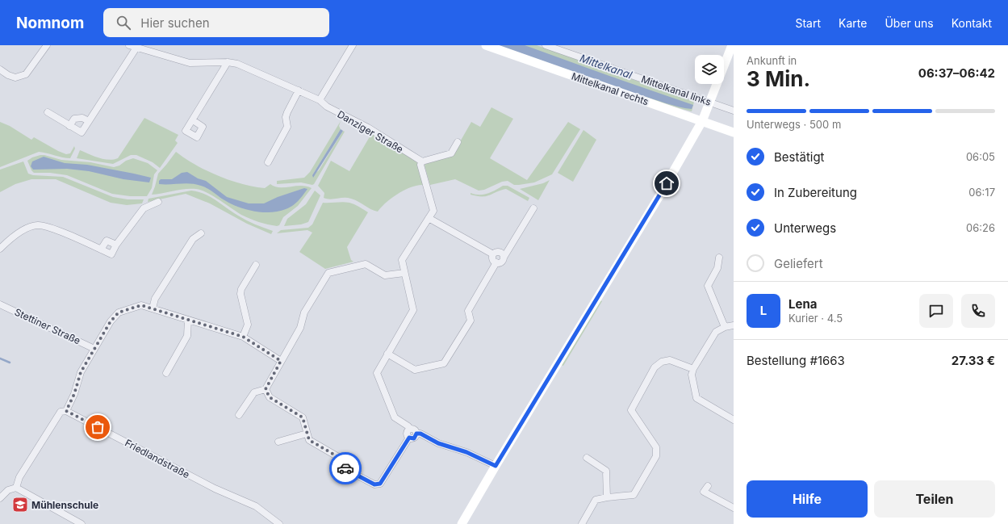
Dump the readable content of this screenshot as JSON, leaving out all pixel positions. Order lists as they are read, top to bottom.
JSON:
{
  "streets": {
    "street": [
      "Mittelkanal rechts",
      "Mittelkanal links",
      "Danziger Straße",
      "Stettiner Straße",
      "Friedlandstraße"
    ]
  },
  "crossings": [
    ["Mittelkanal rechts", "Mittelkanal links"]
  ],
  "water": ["Mittelkanal"],
  "places": {
    "school or university": ["Mühlenschule"]
  },
  "page": {
    "header": "Nomnom",
    "search": "Hier suchen",
    "nav": [
      "Start",
      "Karte",
      "Über uns",
      "Kontakt"
    ],
    "heading": ["3 Min.", "Ankunft in", "06:37–06:42"],
    "panel": [
      "Lena",
      "Kurier · 4.5",
      "Bestellung #1663",
      "27.33 €"
    ],
    "bar": "Unterwegs · 500 m",
    "list": [
      ["Bestätigt", "06:05"],
      ["In Zubereitung", "06:17"],
      ["Unterwegs", "06:26"],
      "Geliefert"
    ],
    "round": "L",
    "buttons": ["Hilfe", "Teilen"]
  }
}
